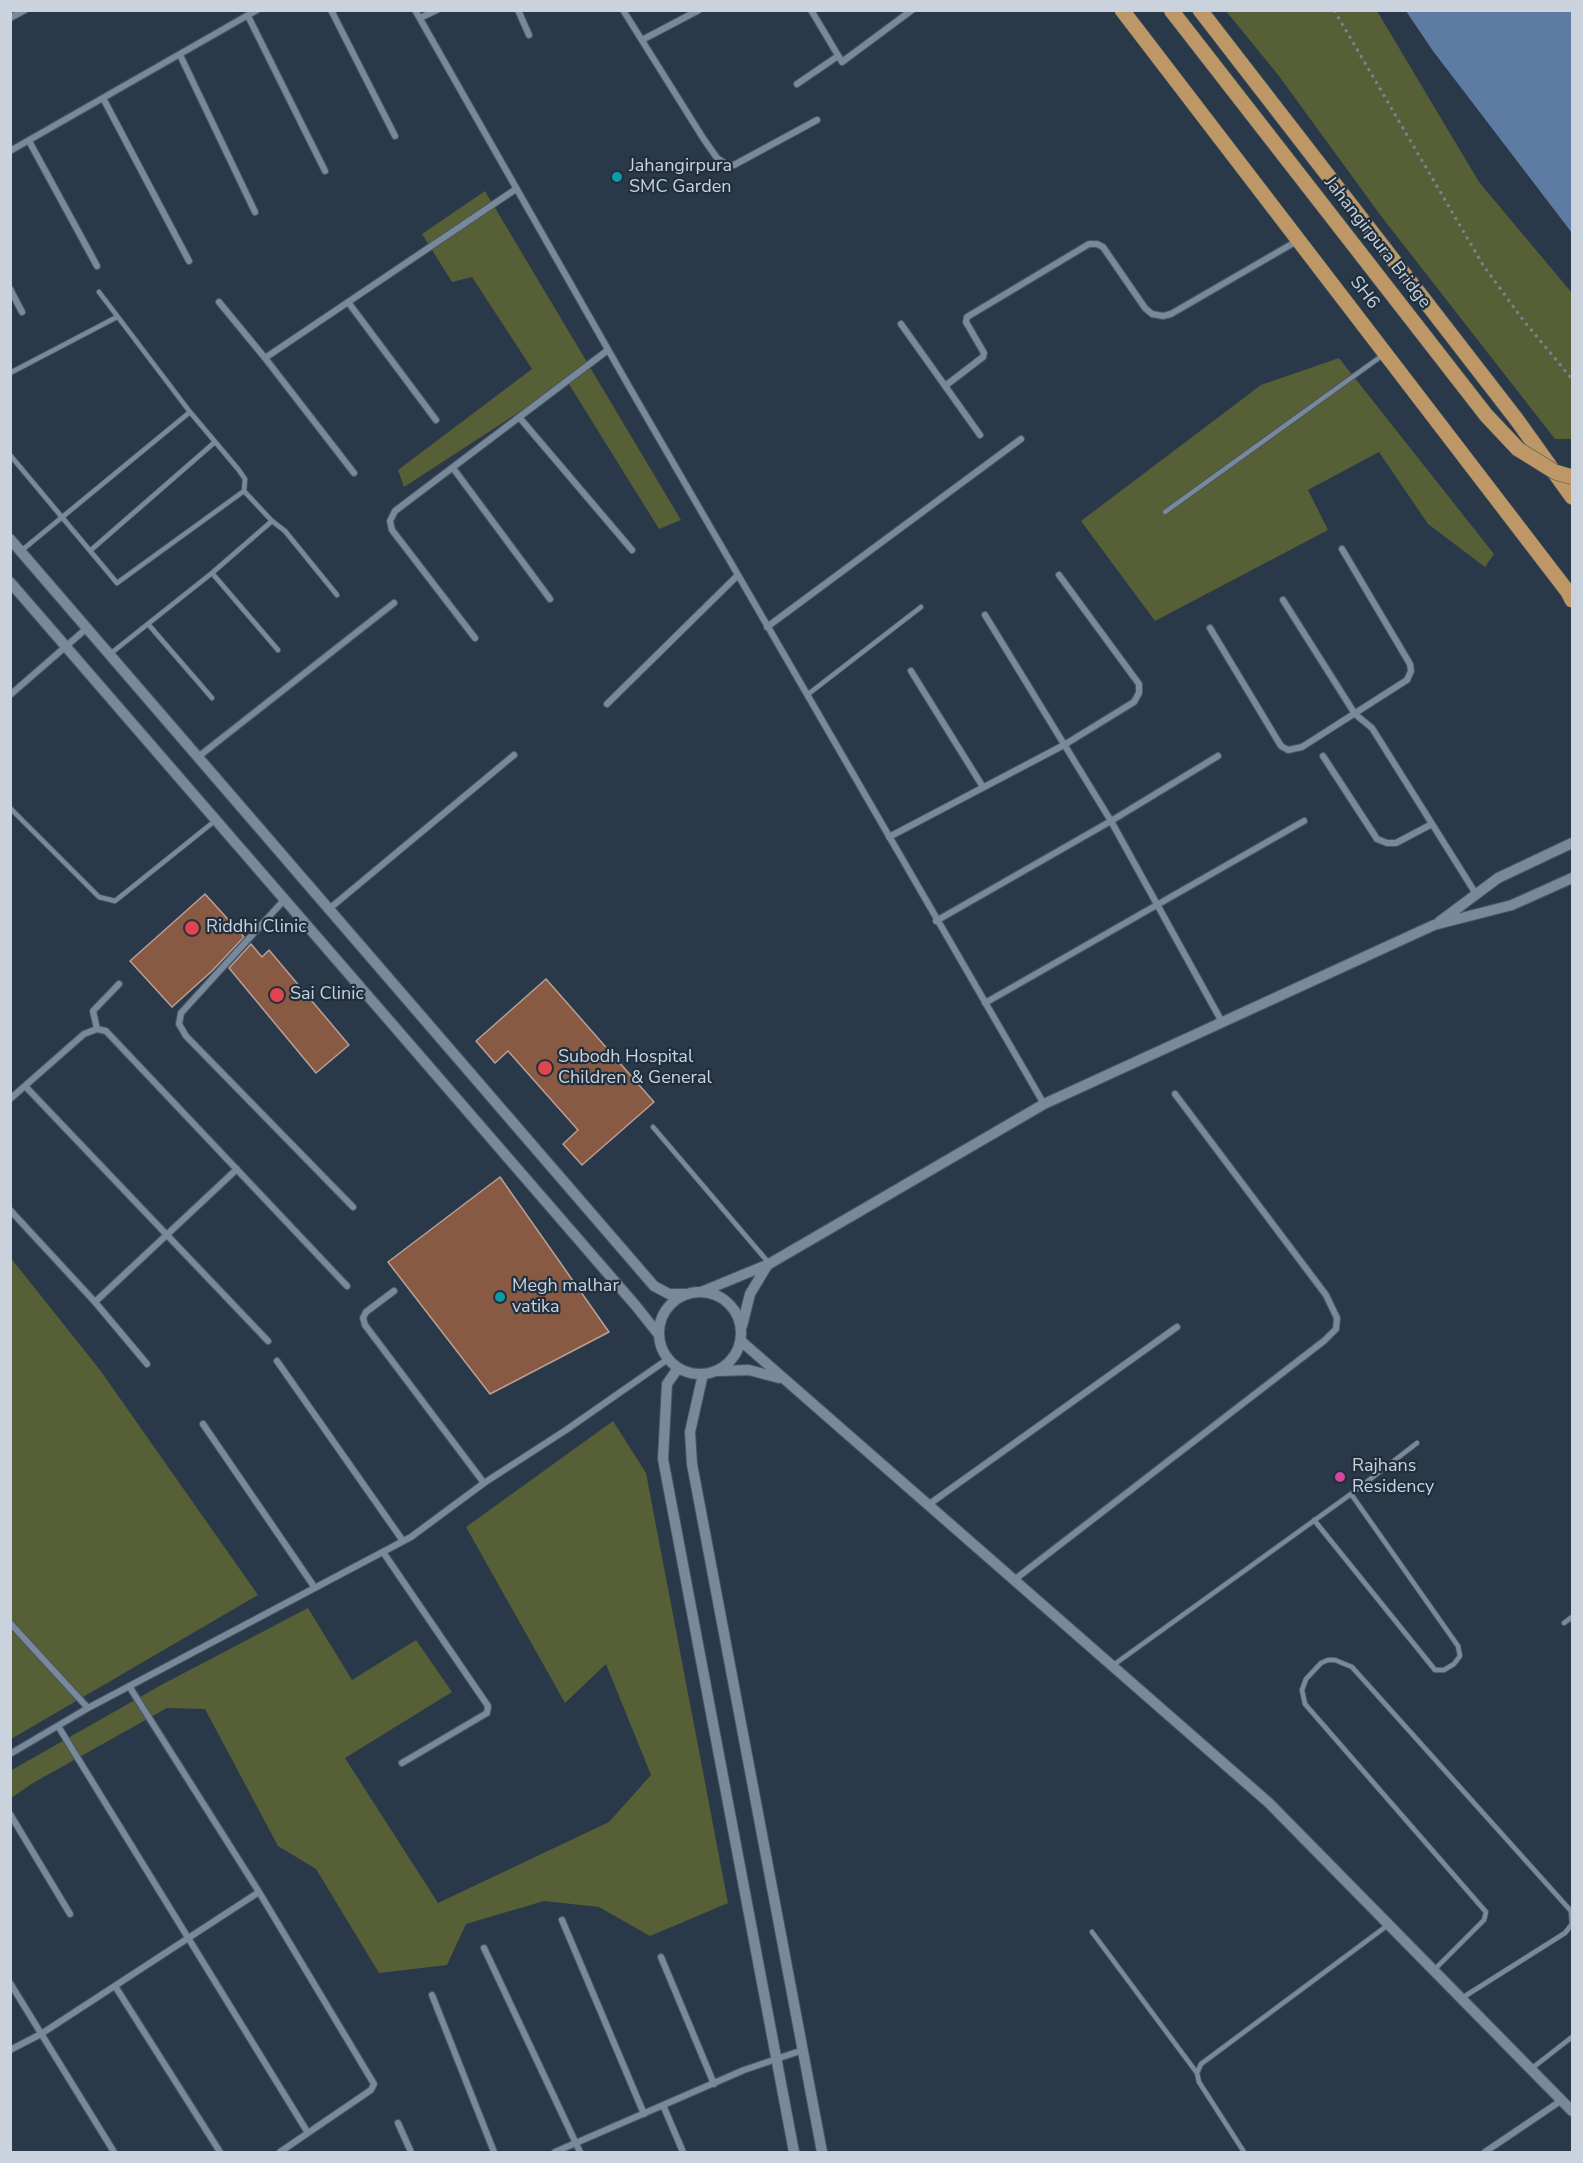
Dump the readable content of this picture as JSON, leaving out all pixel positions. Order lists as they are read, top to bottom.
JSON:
{
  "streets": {
    "main road": ["Jahangirpura Bridge", "SH6"]
  },
  "places": [
    "Jahangirpura SMC Garden",
    "Riddhi Clinic",
    "Sai Clinic",
    "Subodh Hospital Children & General",
    "Megh malhar vatika",
    "Rajhans Residency"
  ]
}
